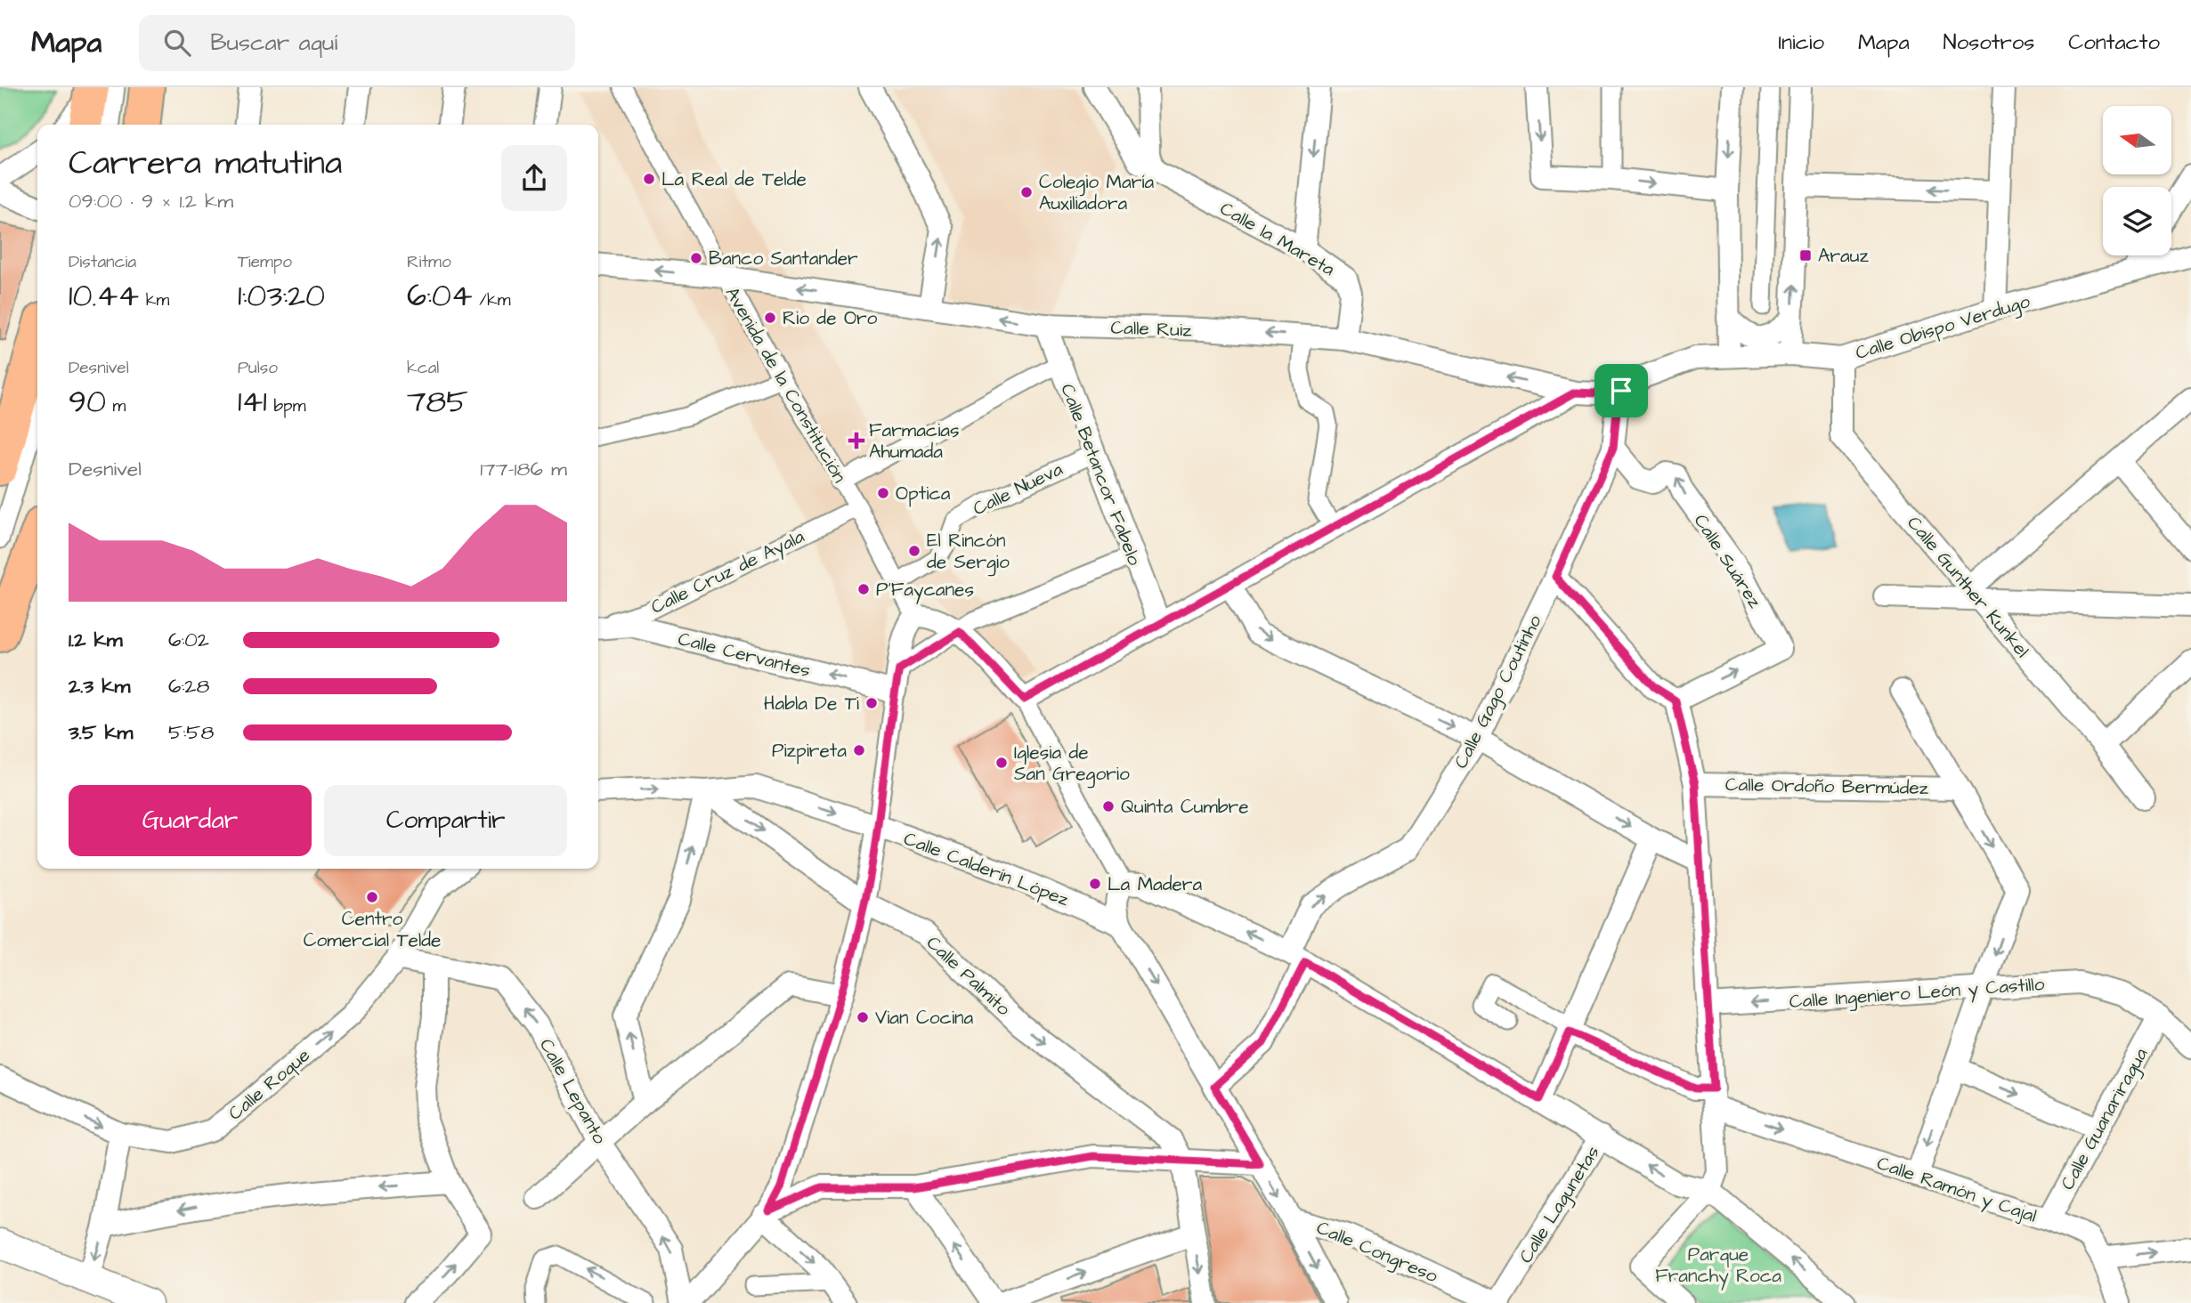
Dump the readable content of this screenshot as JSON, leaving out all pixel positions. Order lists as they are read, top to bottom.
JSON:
{
  "streets": {
    "street": [
      "Calle la Mareta",
      "Calle Obispo Verdugo",
      "Calle Ruiz",
      "Avenida de la Constitución",
      "Calle Betancor Fabelo",
      "Calle Nueva",
      "Calle Suárez",
      "Calle Cruz de Ayala",
      "Calle Gunther Kunkel",
      "Calle Cervantes",
      "Calle Gago Coutinho",
      "Calle Ordoño Bermúdez",
      "Calle Calderín López",
      "Calle Palmito",
      "Calle Ingeniero León y Castillo",
      "Calle Roque",
      "Calle Lepanto",
      "Calle Guanariragua",
      "Calle Ramón y Cajal",
      "Calle Lagunetas",
      "Calle Congreso"
    ]
  },
  "crossings": [
    ["Calle la Mareta", "Calle Ruiz"],
    ["Calle Obispo Verdugo", "Calle Gunther Kunkel"],
    ["Calle Obispo Verdugo", "Calle Gago Coutinho"],
    ["Calle Ruiz", "Avenida de la Constitución"],
    ["Calle Ruiz", "Calle Betancor Fabelo"],
    ["Avenida de la Constitución", "Calle Nueva"],
    ["Avenida de la Constitución", "Calle Cruz de Ayala"],
    ["Calle Betancor Fabelo", "Calle Nueva"],
    ["Calle Suárez", "Calle Gago Coutinho"],
    ["Calle Calderín López", "Calle Palmito"],
    ["Calle Ingeniero León y Castillo", "Calle Guanariragua"],
    ["Calle Roque", "Calle Lepanto"],
    ["Calle Guanariragua", "Calle Ramón y Cajal"],
    ["Calle Lagunetas", "Calle Congreso"]
  ],
  "one_way": [
    "Calle Ruiz",
    "Calle Calderín López",
    "Calle Ingeniero León y Castillo",
    "Calle Lepanto"
  ],
  "parks": ["Parque Franchy Roca"],
  "places": {
    "other": [
      "La Real de Telde",
      "Colegio María Auxiliadora",
      "Banco Santander",
      "Rio de Oro",
      "Optica",
      "El Rincón de Sergio",
      "P'Faycanes",
      "Habla De Ti",
      "Pizpireta",
      "Iglesia de San Gregorio",
      "Quinta Cumbre",
      "La Madera",
      "Centro Comercial Telde",
      "Vian Cocina"
    ],
    "transit": ["Arauz"],
    "health": ["Farmacias Ahumada"]
  },
  "north": "left",
  "page": {
    "header": "Mapa",
    "search": "Buscar aquí",
    "nav": [
      "Inicio",
      "Mapa",
      "Nosotros",
      "Contacto"
    ],
    "heading": ["Carrera matutina", "09:00 · 9 × 1.2 km"],
    "stats": [
      ["Distancia", "10.44 km"],
      ["Tiempo", "1:03:20"],
      ["Ritmo", "6:04 /km"],
      ["Desnivel", "90 m"],
      ["Pulso", "141 bpm"],
      ["kcal", "785"]
    ],
    "chart": ["Desnivel", "177–186 m"],
    "list": [
      {
        "name": "1.2 km",
        "note": "6:02"
      },
      {
        "name": "2.3 km",
        "note": "6:28"
      },
      {
        "name": "3.5 km",
        "note": "5:58"
      }
    ],
    "buttons": ["Guardar", "Compartir"]
  }
}
